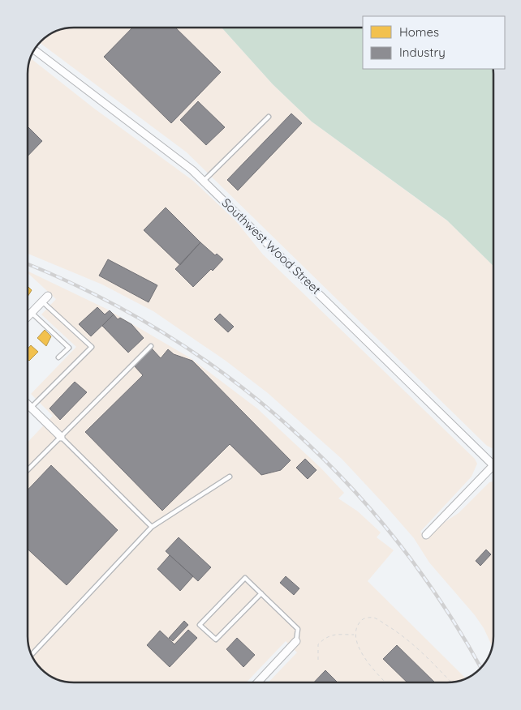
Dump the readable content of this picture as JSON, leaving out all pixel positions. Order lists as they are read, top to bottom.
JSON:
{
  "streets": {
    "street": ["Southwest Wood Street"]
  },
  "legend": ["Homes", "Industry"]
}
